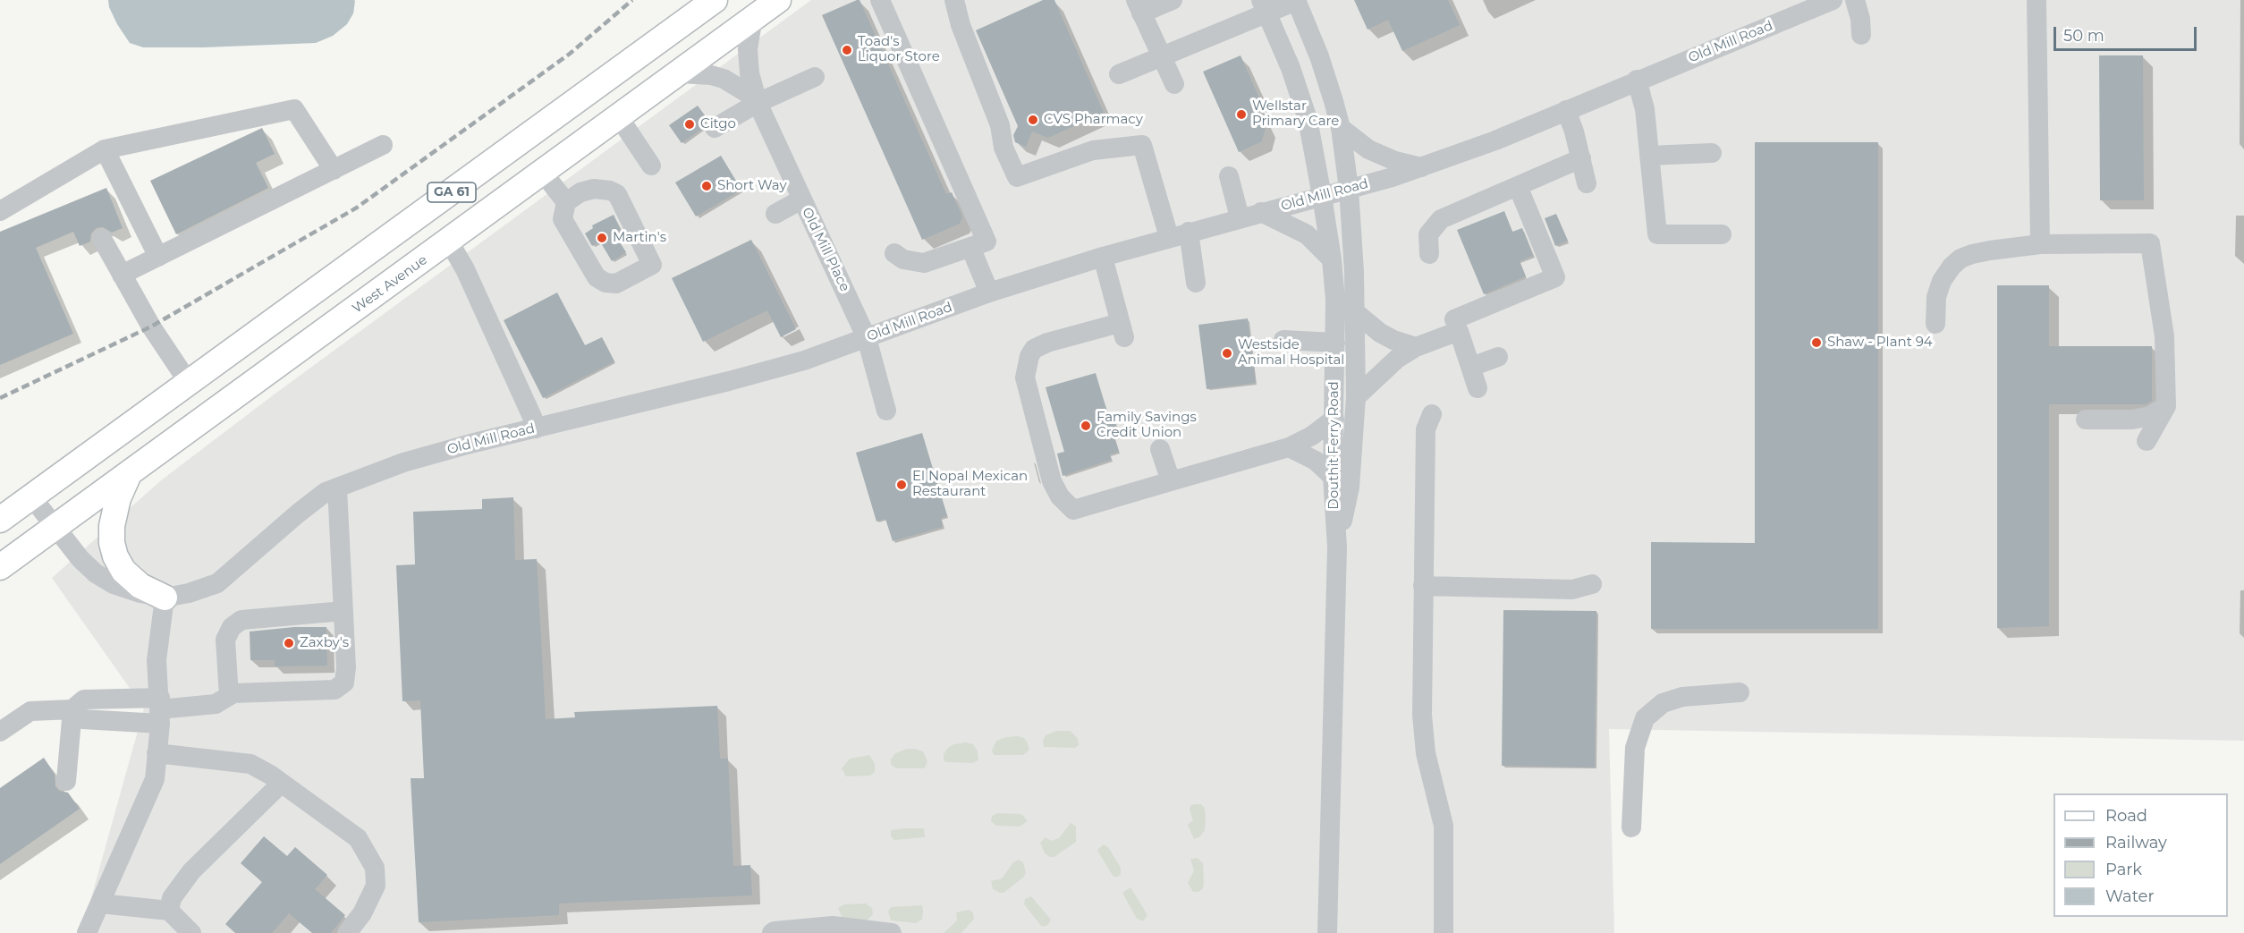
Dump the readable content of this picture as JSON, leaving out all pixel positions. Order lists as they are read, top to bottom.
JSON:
{
  "streets": {
    "main road": ["GA 61", "West Avenue"],
    "street": ["Old Mill Road", "Old Mill Place", "Douthit Ferry Road"]
  },
  "crossings": [
    ["Old Mill Road", "GA 61"],
    ["Old Mill Road", "Old Mill Place"],
    ["Old Mill Road", "West Avenue"],
    ["Old Mill Road", "Douthit Ferry Road"],
    ["Old Mill Place", "West Avenue"]
  ],
  "places": [
    "Toad's Liquor Store",
    "Wellstar Primary Care",
    "CVS Pharmacy",
    "Citgo",
    "Short Way",
    "Martin's",
    "Shaw - Plant 94",
    "Westside Animal Hospital",
    "Family Savings Credit Union",
    "El Nopal Mexican Restaurant",
    "Zaxby's"
  ],
  "legend": [
    "Road",
    "Railway",
    "Park",
    "Water"
  ],
  "scale_bar": "50 m"
}
